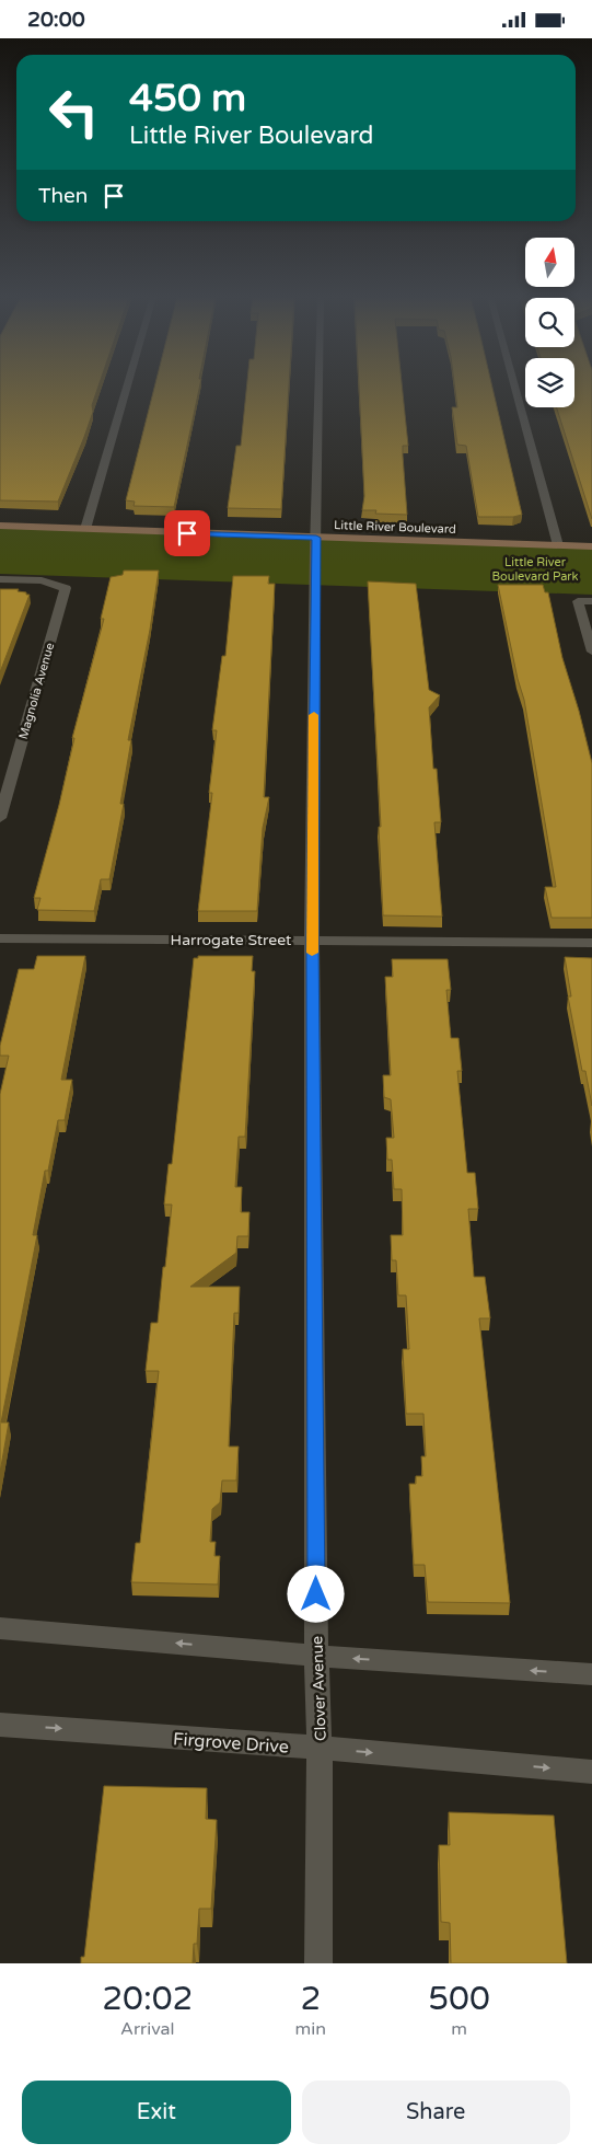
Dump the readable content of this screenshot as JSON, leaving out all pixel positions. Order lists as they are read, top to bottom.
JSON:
{
  "streets": {
    "street": [
      "Little River Boulevard",
      "Magnolia Avenue",
      "Harrogate Street",
      "Clover Avenue",
      "Firgrove Drive"
    ]
  },
  "crossings": [
    ["Little River Boulevard", "Clover Avenue"],
    ["Harrogate Street", "Clover Avenue"],
    ["Clover Avenue", "Firgrove Drive"]
  ],
  "parks": ["Little River Boulevard Park"],
  "north": "top",
  "page": {
    "status": "20:00",
    "turn": ["450 m", "Little River Boulevard"],
    "then": "Then",
    "eta": [
      "20:02",
      "Arrival",
      "2",
      "min",
      "500",
      "m"
    ],
    "buttons": ["Exit", "Share"]
  }
}
